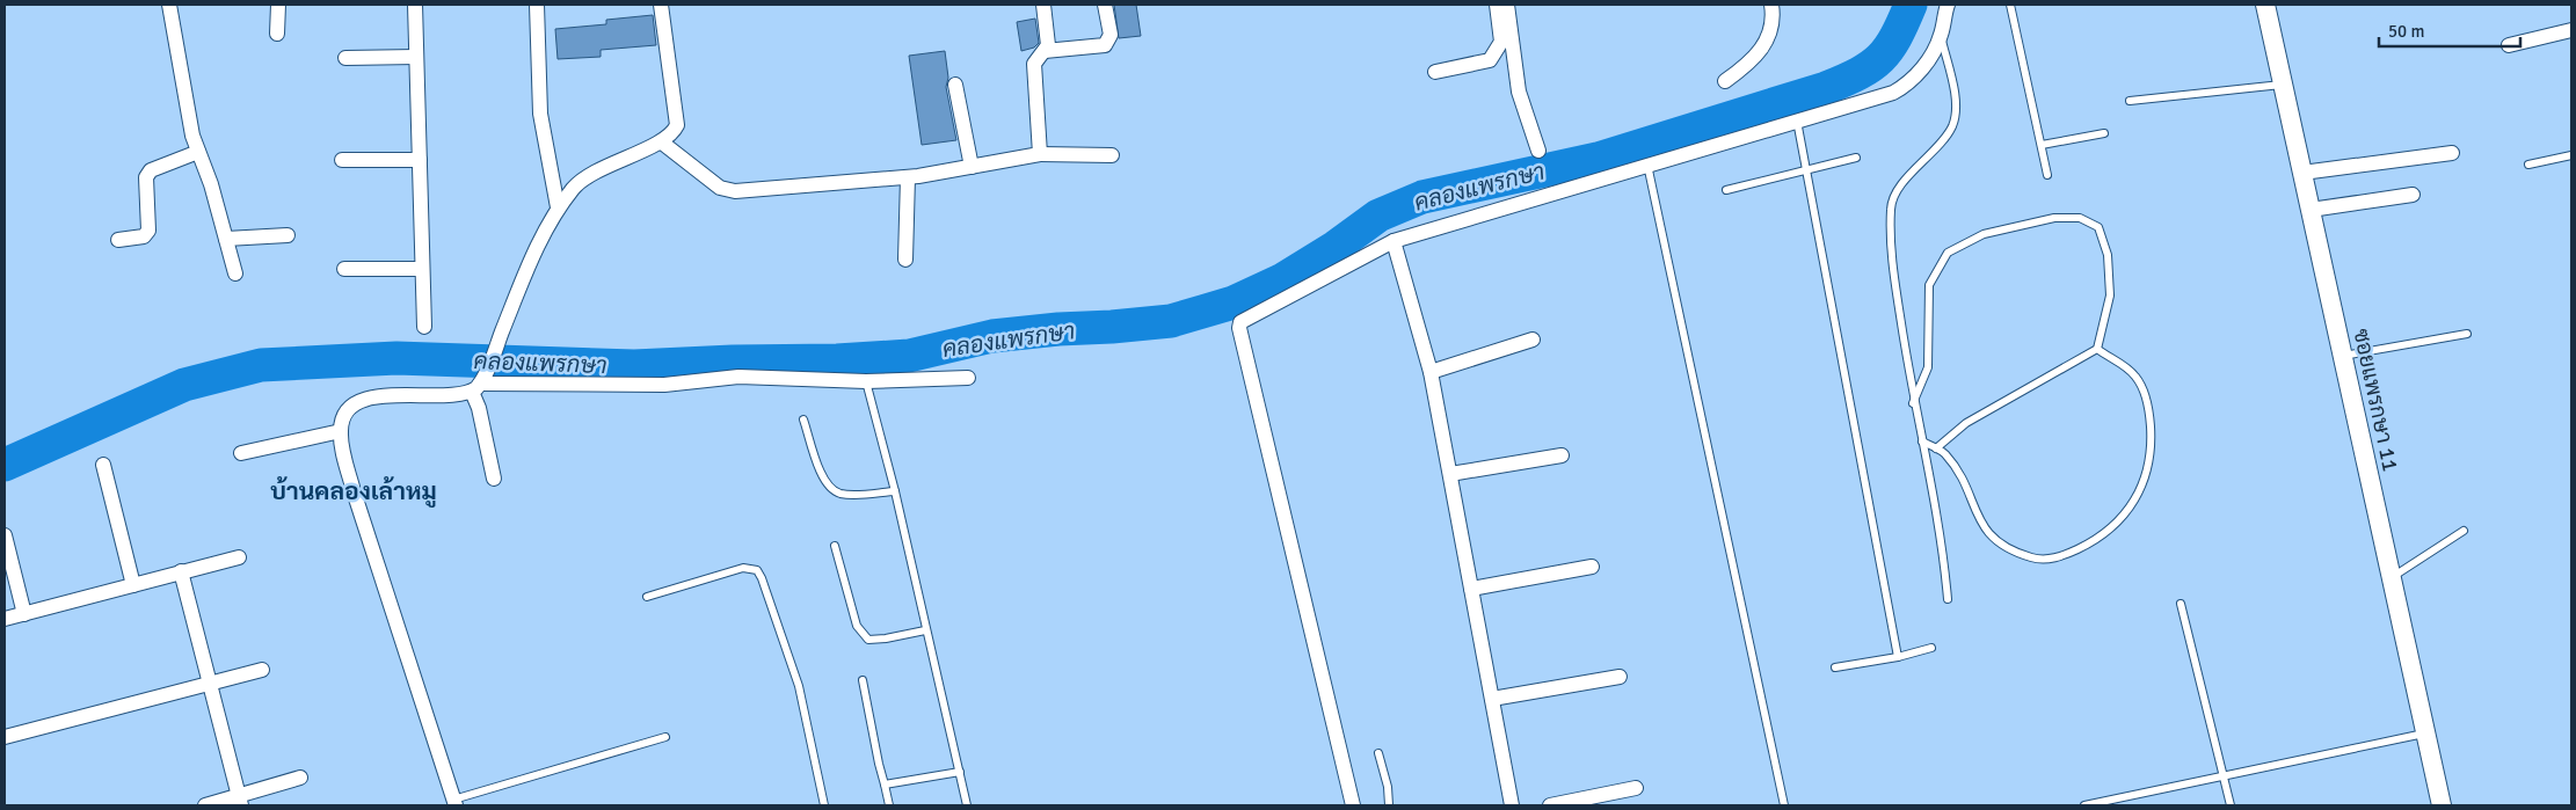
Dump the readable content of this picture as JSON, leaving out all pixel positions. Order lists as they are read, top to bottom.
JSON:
{
  "streets": {
    "street": ["ซอยแพรกษา 11"]
  },
  "districts": ["บ้านคลองเล้าหมู"],
  "water": ["คลองแพรกษา"],
  "scale_bar": "50 m"
}
